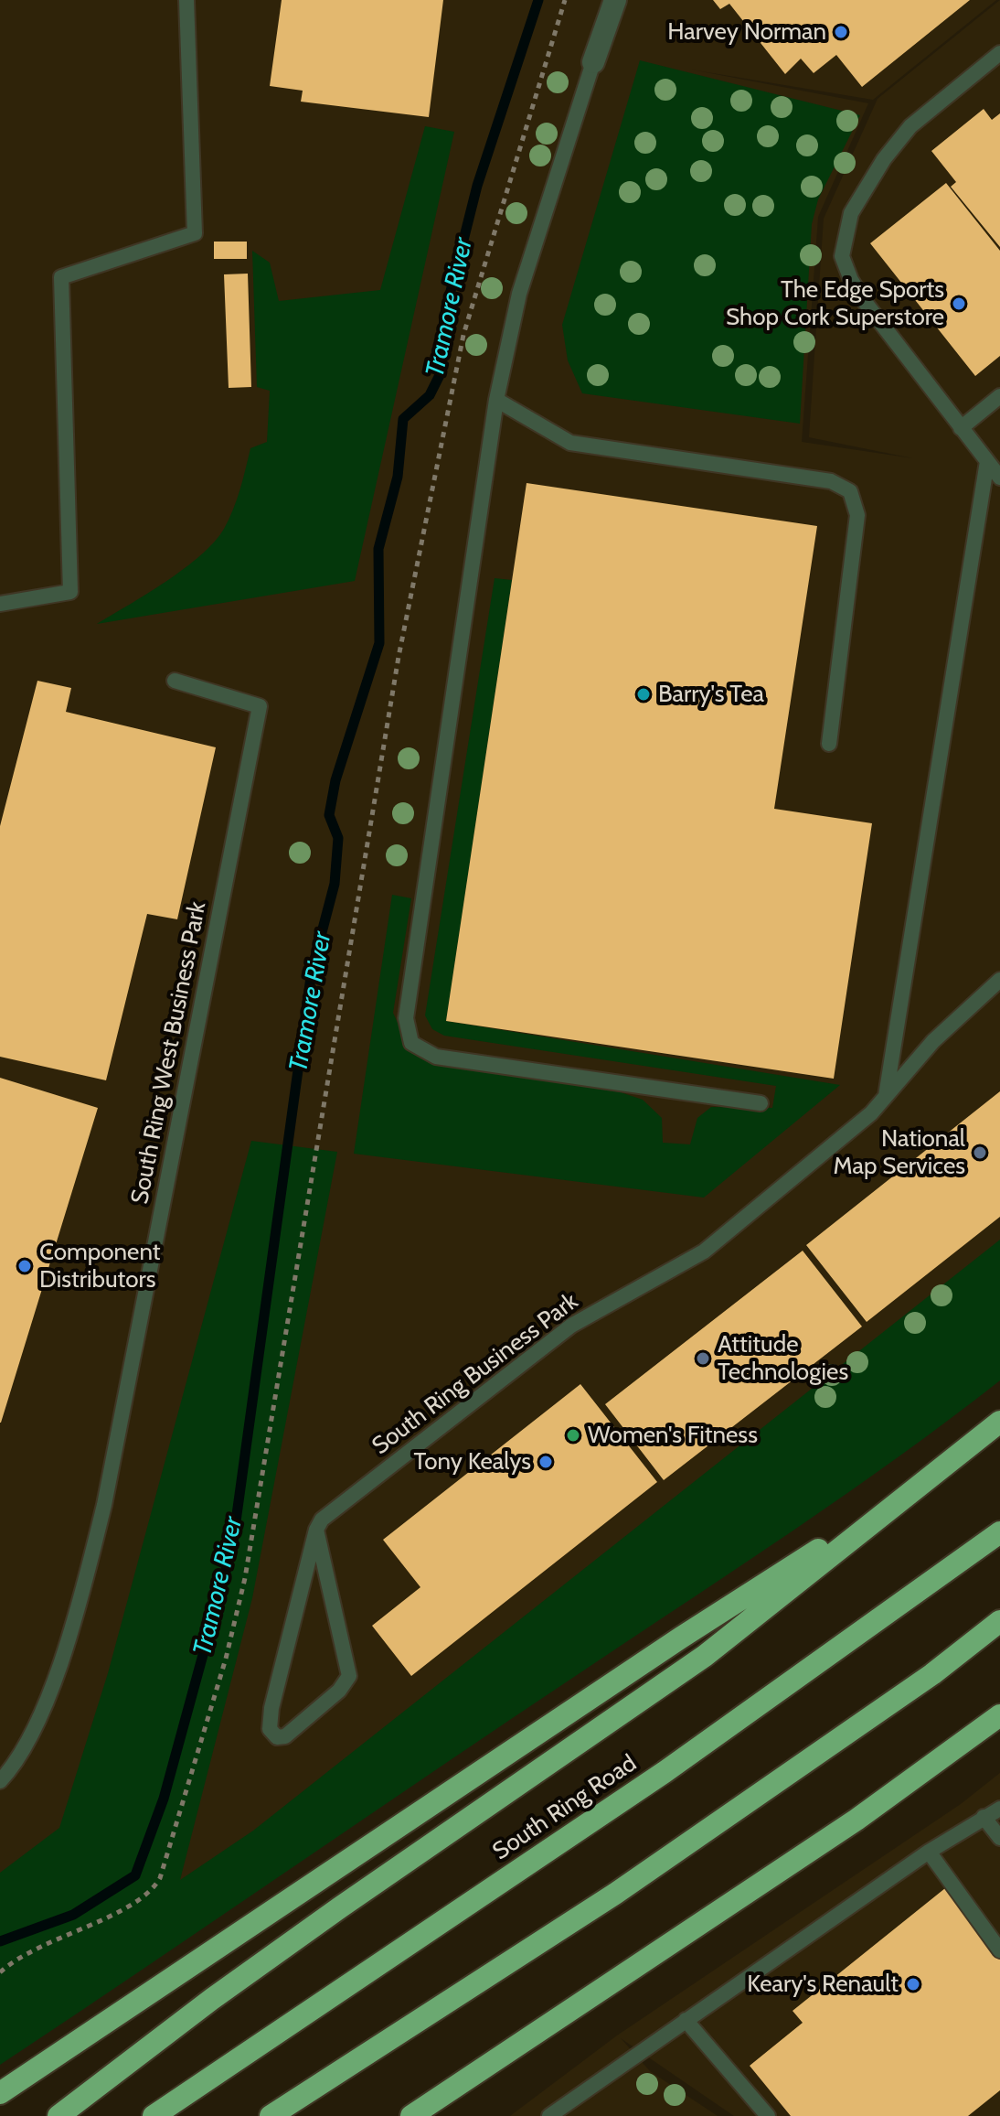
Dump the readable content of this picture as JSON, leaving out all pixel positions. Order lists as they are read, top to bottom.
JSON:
{
  "streets": {
    "highway": ["South Ring Road"],
    "lane": ["South Ring West Business Park", "South Ring Business Park"]
  },
  "water": ["Tramore River"],
  "places": [
    "Harvey Norman",
    "The Edge Sports Shop Cork Superstore",
    "Barry's Tea",
    "National Map Services",
    "Component Distributors",
    "Attitude Technologies",
    "Women's Fitness",
    "Tony Kealys",
    "Keary's Renault"
  ]
}
